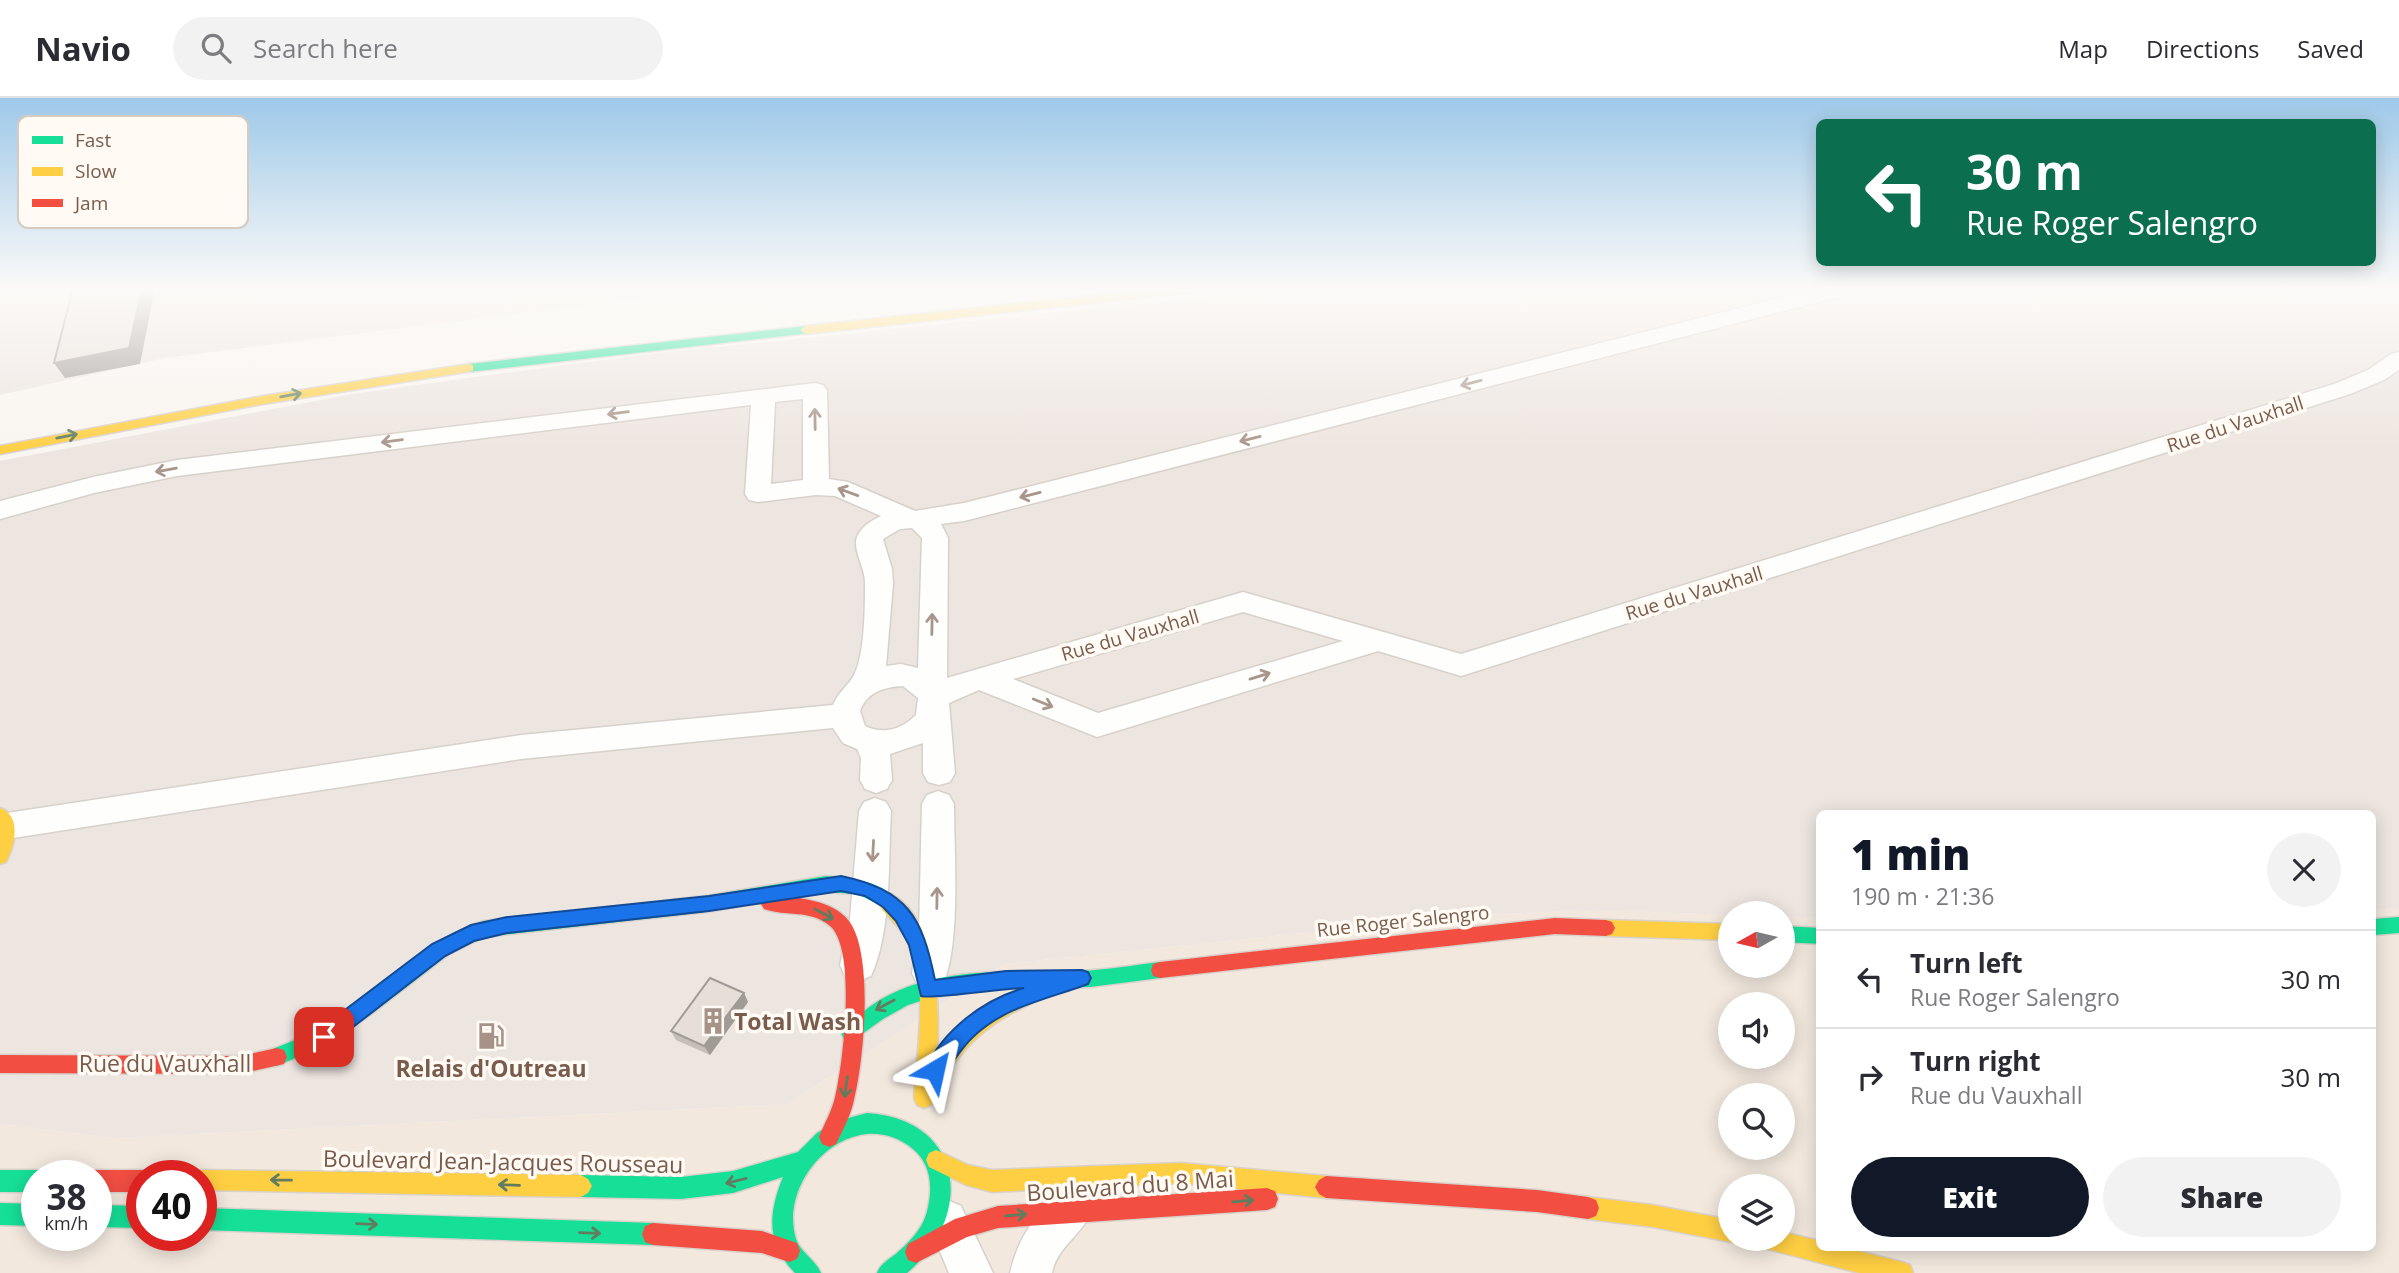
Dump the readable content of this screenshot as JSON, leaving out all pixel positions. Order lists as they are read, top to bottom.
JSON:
{
  "streets": {
    "main road": [
      "Rue du Vauxhall",
      "Rue Roger Salengro",
      "Boulevard Jean-Jacques Rousseau",
      "Boulevard du 8 Mai"
    ]
  },
  "crossings": [
    ["Rue du Vauxhall", "Rue Roger Salengro"],
    ["Rue Roger Salengro", "Boulevard du 8 Mai"]
  ],
  "places": {
    "building": ["Total Wash"],
    "fuel station": ["Relais d'Outreau"]
  },
  "legend": ["Fast", "Slow", "Jam"],
  "north": "left",
  "page": {
    "header": "Navio",
    "search": "Search here",
    "nav": ["Map", "Directions", "Saved"],
    "turn": ["30 m", "Rue Roger Salengro"],
    "heading": ["1 min", "190 m · 21:36"],
    "list": [
      {
        "name": "Turn left",
        "note": "Rue Roger Salengro",
        "value": "30 m"
      },
      {
        "name": "Turn right",
        "note": "Rue du Vauxhall",
        "value": "30 m"
      }
    ],
    "buttons": ["Exit", "Share"],
    "speed": "38 km/h",
    "limit": "40"
  }
}
